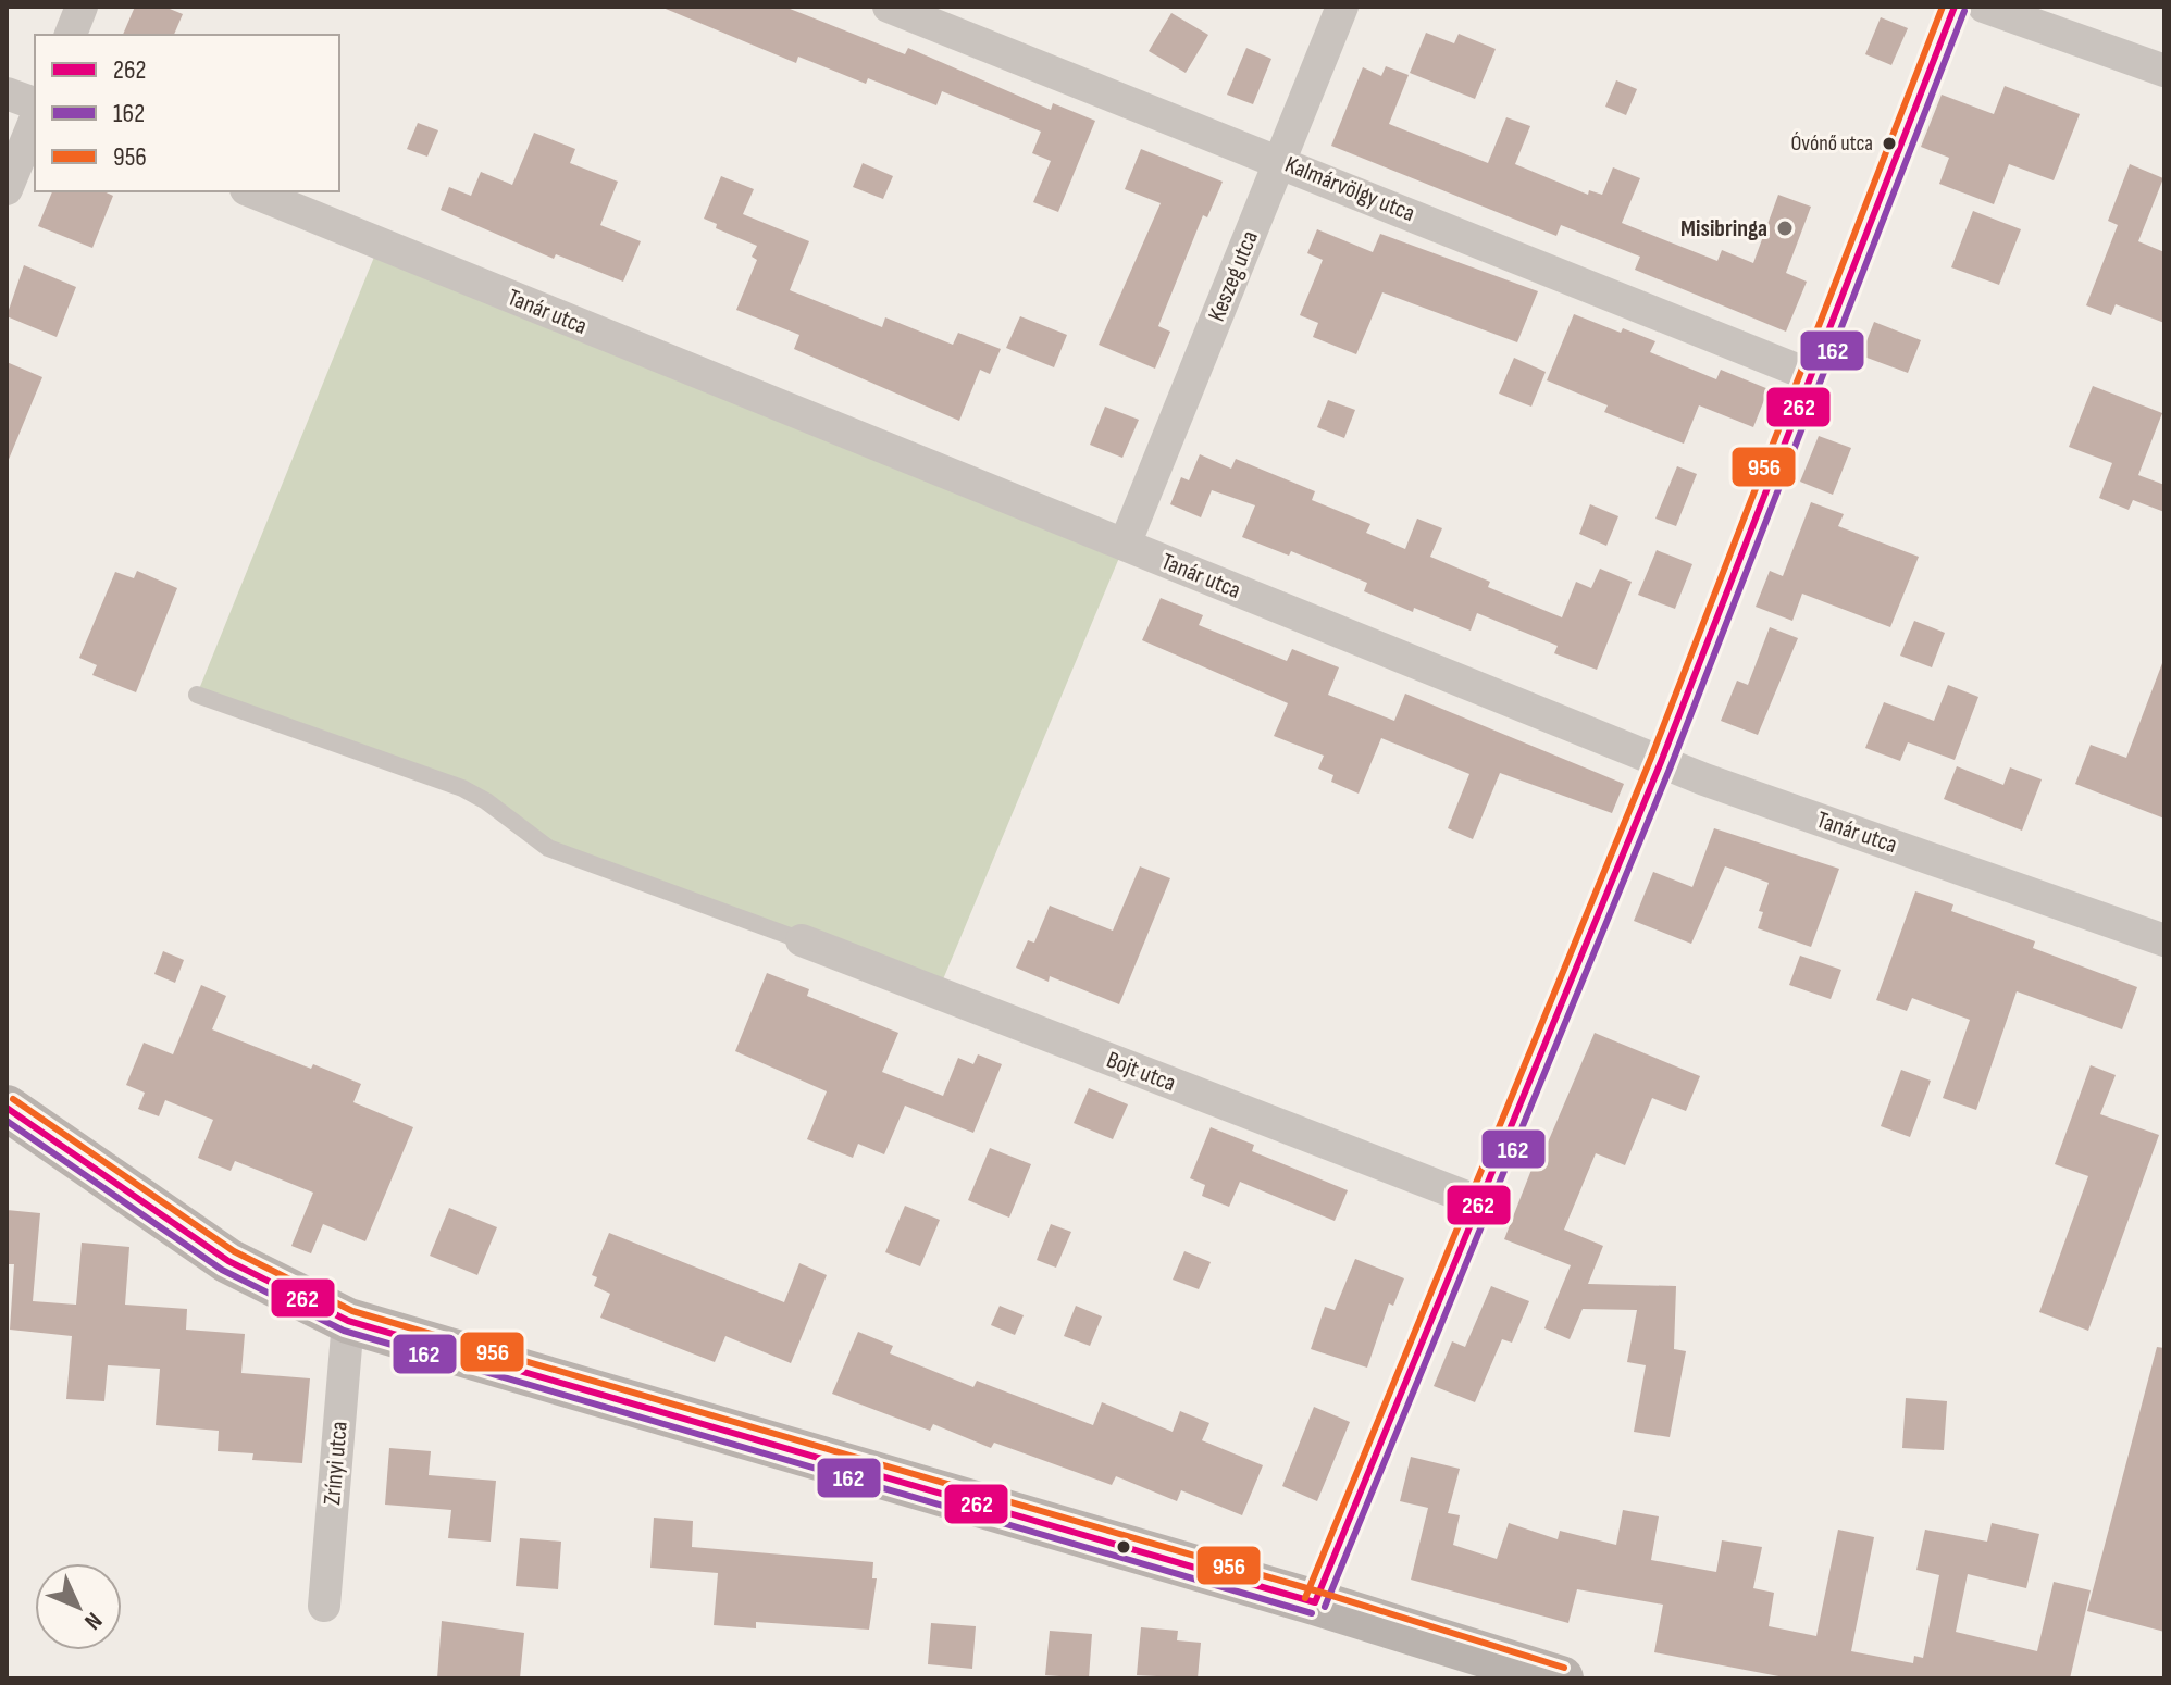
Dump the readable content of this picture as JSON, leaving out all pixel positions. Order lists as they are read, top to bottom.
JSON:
{
  "streets": {
    "street": [
      "Kalmárvölgy utca",
      "Keszeg utca",
      "Tanár utca",
      "Bojt utca",
      "Zrínyi utca"
    ]
  },
  "crossings": [
    ["Kalmárvölgy utca", "Keszeg utca"],
    ["Keszeg utca", "Tanár utca"]
  ],
  "places": ["Óvónő utca", "Misibringa"],
  "lines": ["transit line 262", "transit line 956", "transit line 162"],
  "legend": ["262", "162", "956"],
  "north": "bottom right"
}
